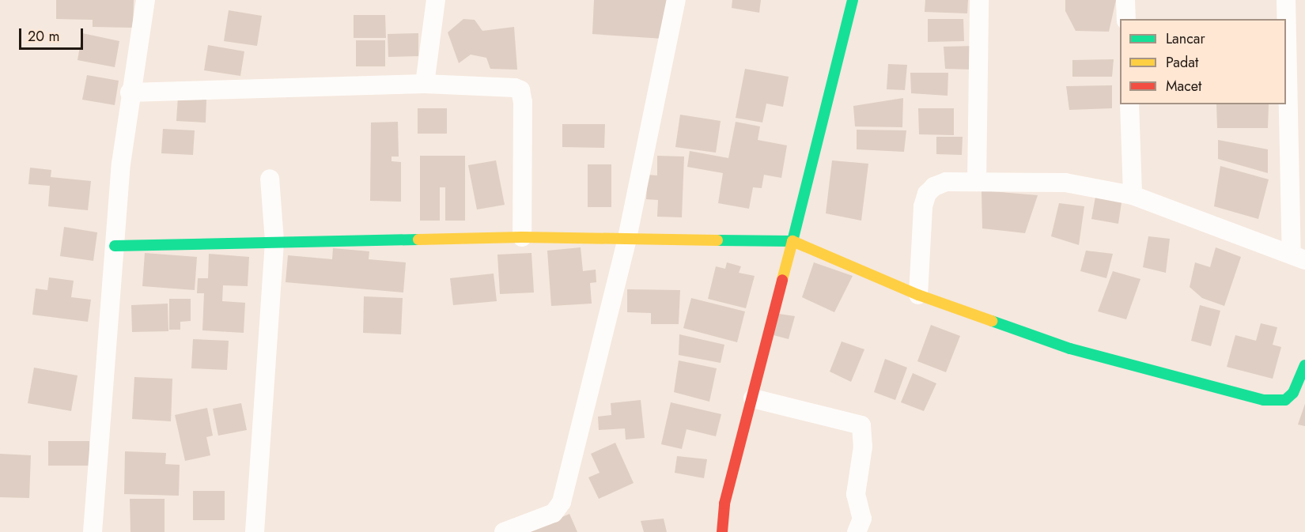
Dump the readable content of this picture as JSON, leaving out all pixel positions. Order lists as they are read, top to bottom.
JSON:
{
  "legend": ["Lancar", "Padat", "Macet"],
  "scale_bar": "20 m"
}
